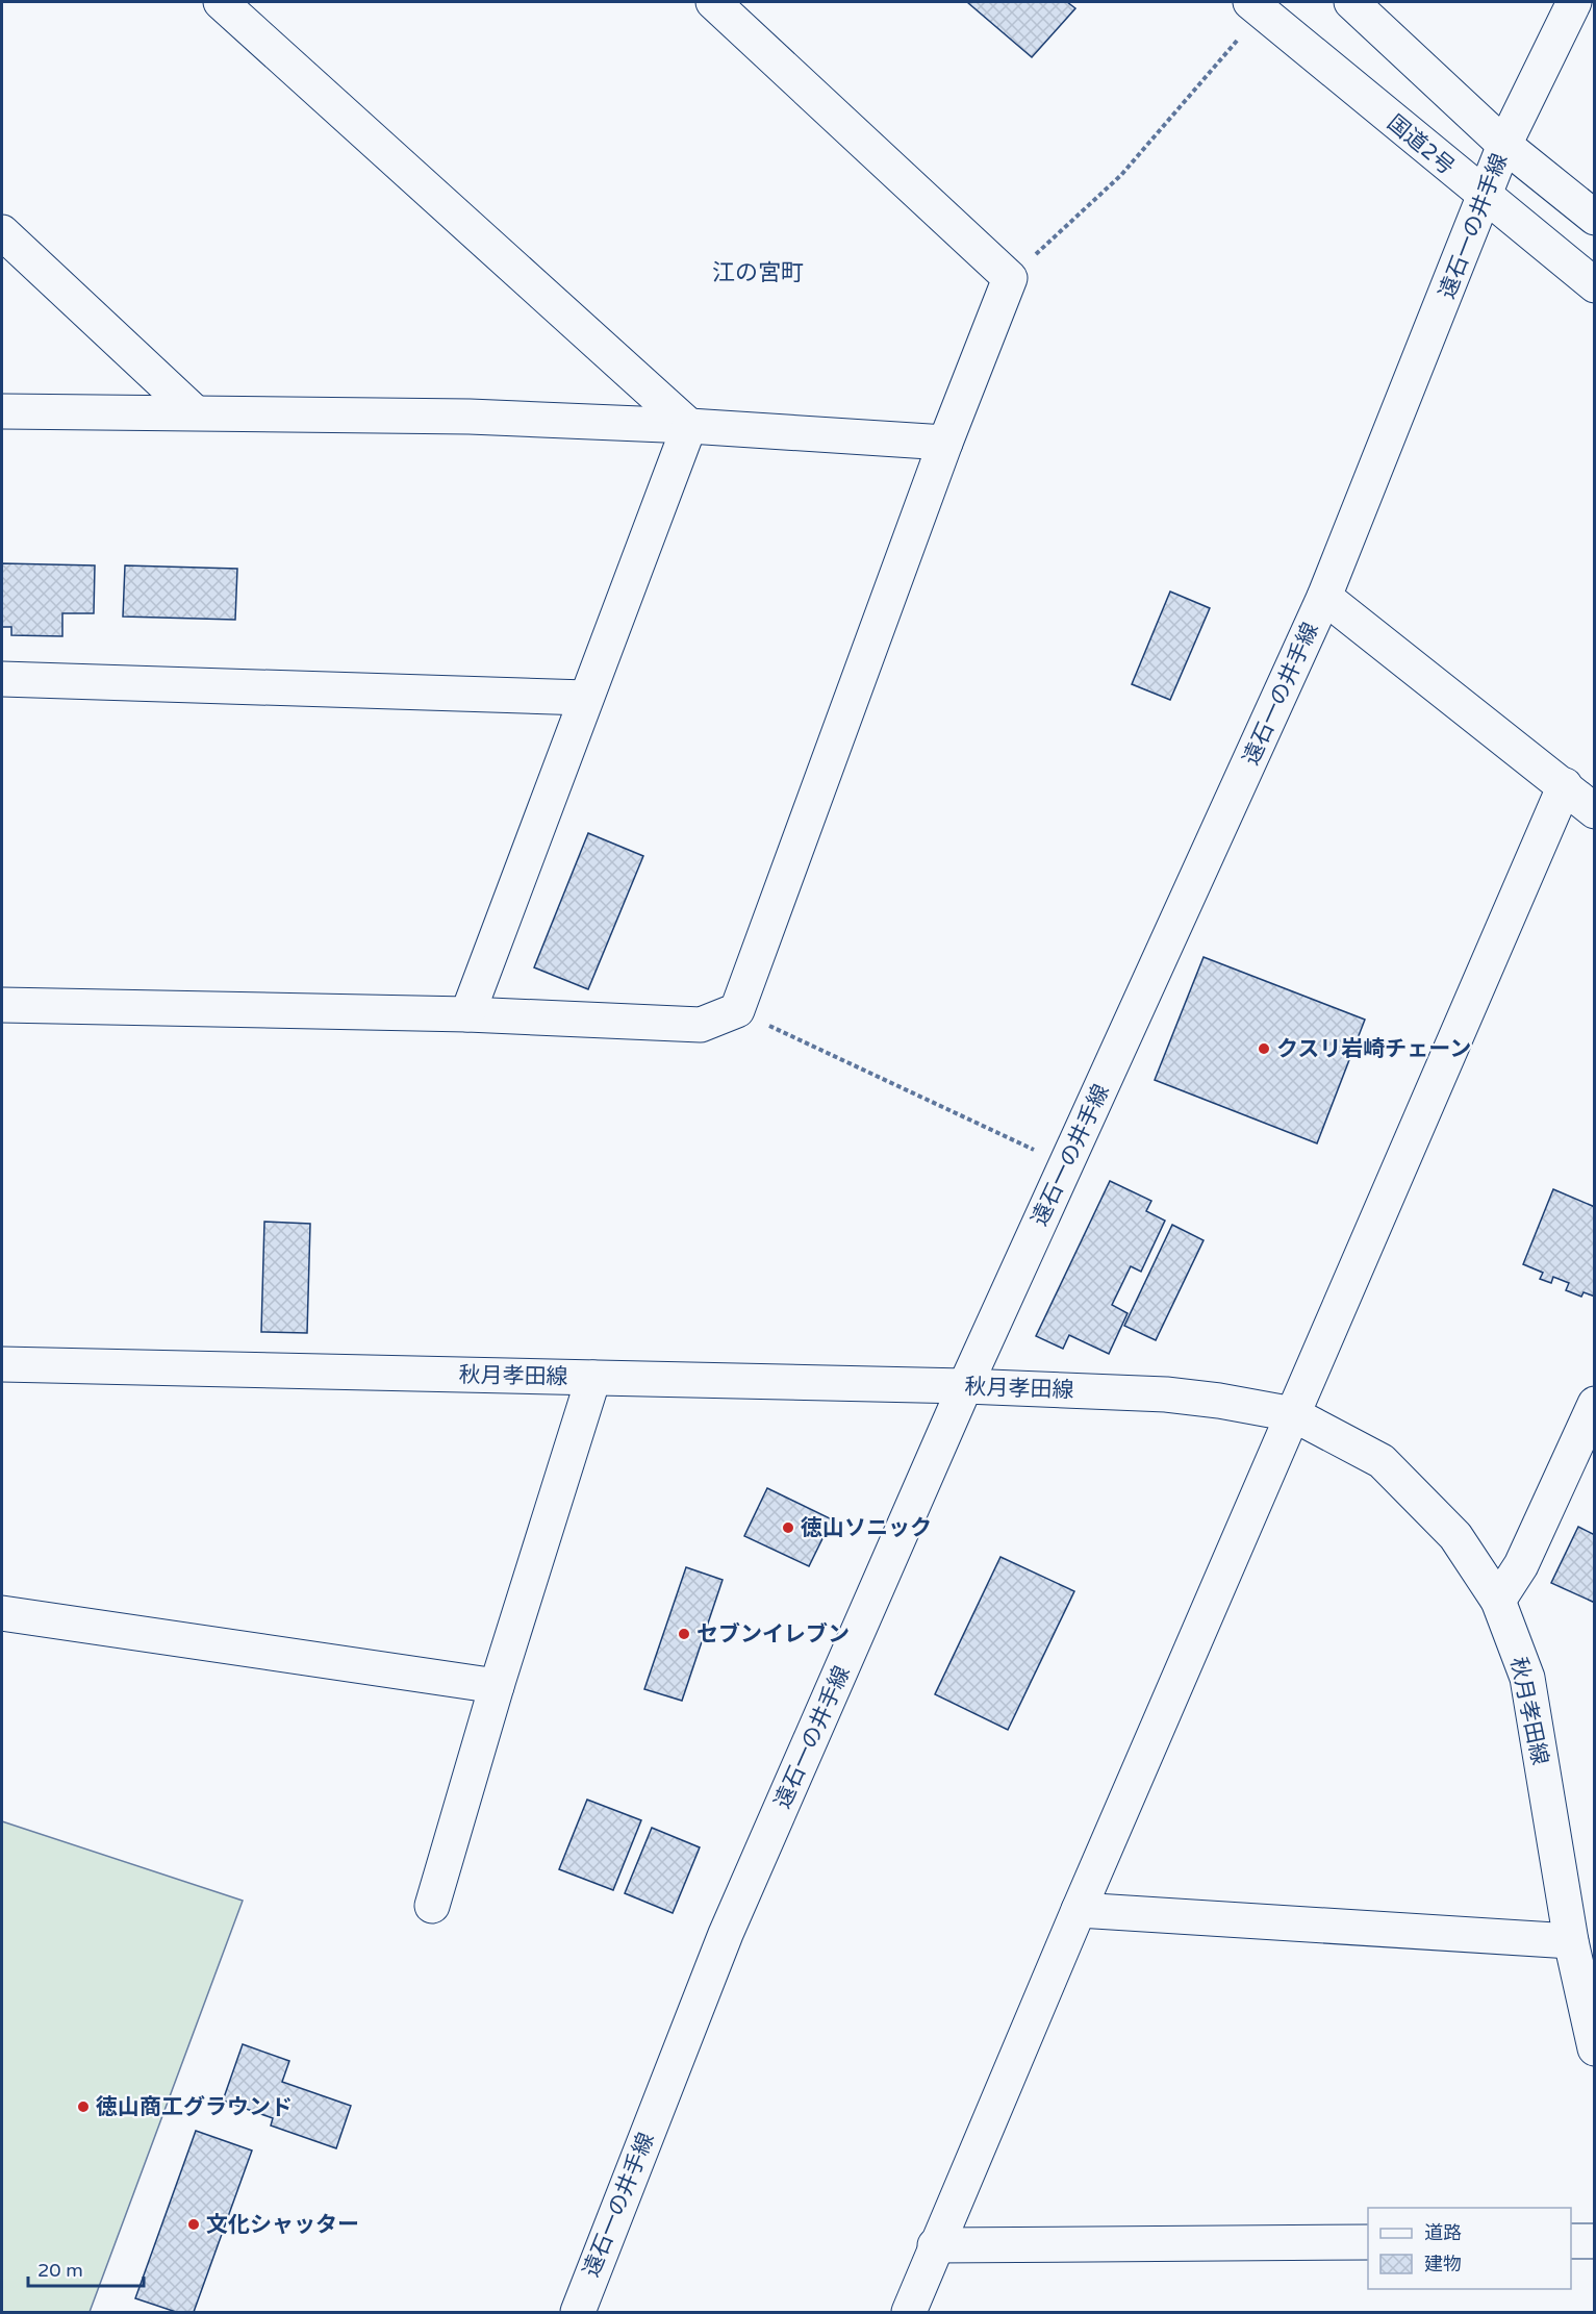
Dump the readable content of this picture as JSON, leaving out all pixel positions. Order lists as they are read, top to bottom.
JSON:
{
  "streets": {
    "main road": ["国道2号", "遠石一の井手線", "秋月孝田線"]
  },
  "crossings": [
    ["国道2号", "遠石一の井手線"],
    ["遠石一の井手線", "秋月孝田線"]
  ],
  "districts": ["江の宮町"],
  "places": [
    "クスリ岩崎チェーン",
    "徳山ソニック",
    "セブンイレブン",
    "徳山商工グラウンド",
    "文化シャッター"
  ],
  "legend": ["道路", "建物"],
  "scale_bar": "20 m"
}
